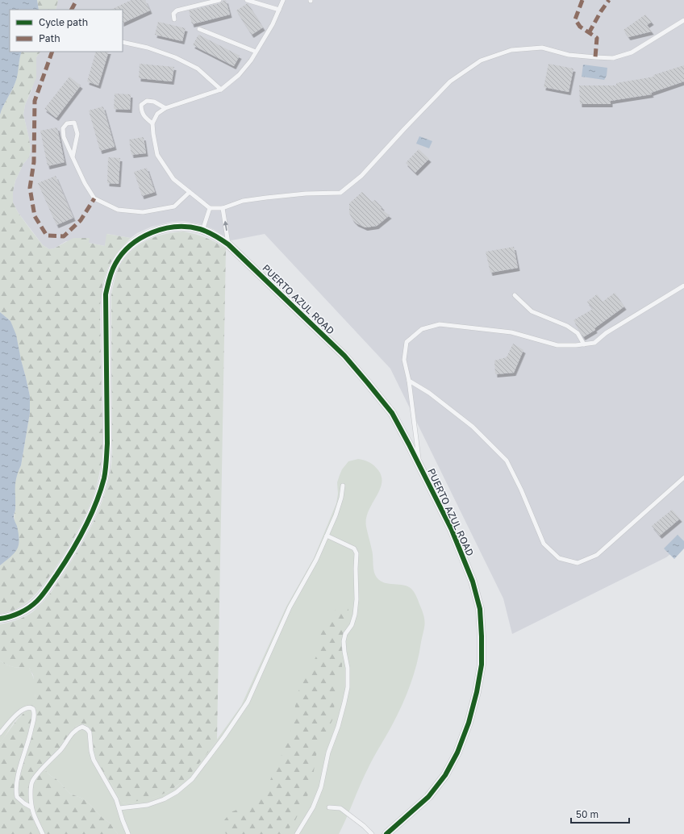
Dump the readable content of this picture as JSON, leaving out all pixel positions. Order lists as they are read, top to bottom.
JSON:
{
  "streets": {
    "street": ["PUERTO AZUL ROAD"]
  },
  "legend": ["Cycle path", "Path"],
  "scale_bar": "50 m"
}
